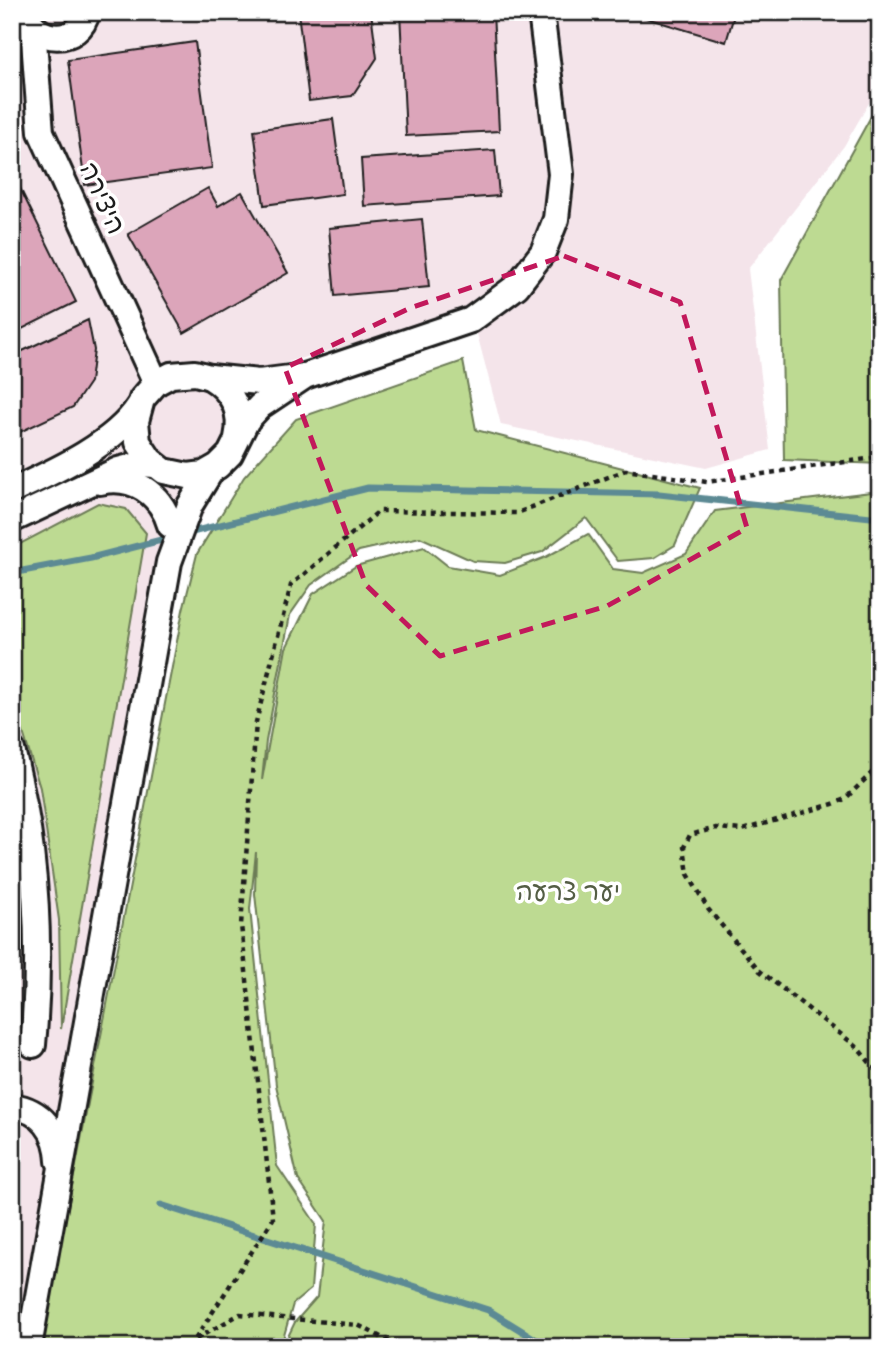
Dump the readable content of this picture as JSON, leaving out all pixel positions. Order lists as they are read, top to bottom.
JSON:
{
  "streets": {
    "street": ["היצירה"]
  },
  "parks": ["יער צרעה"]
}
